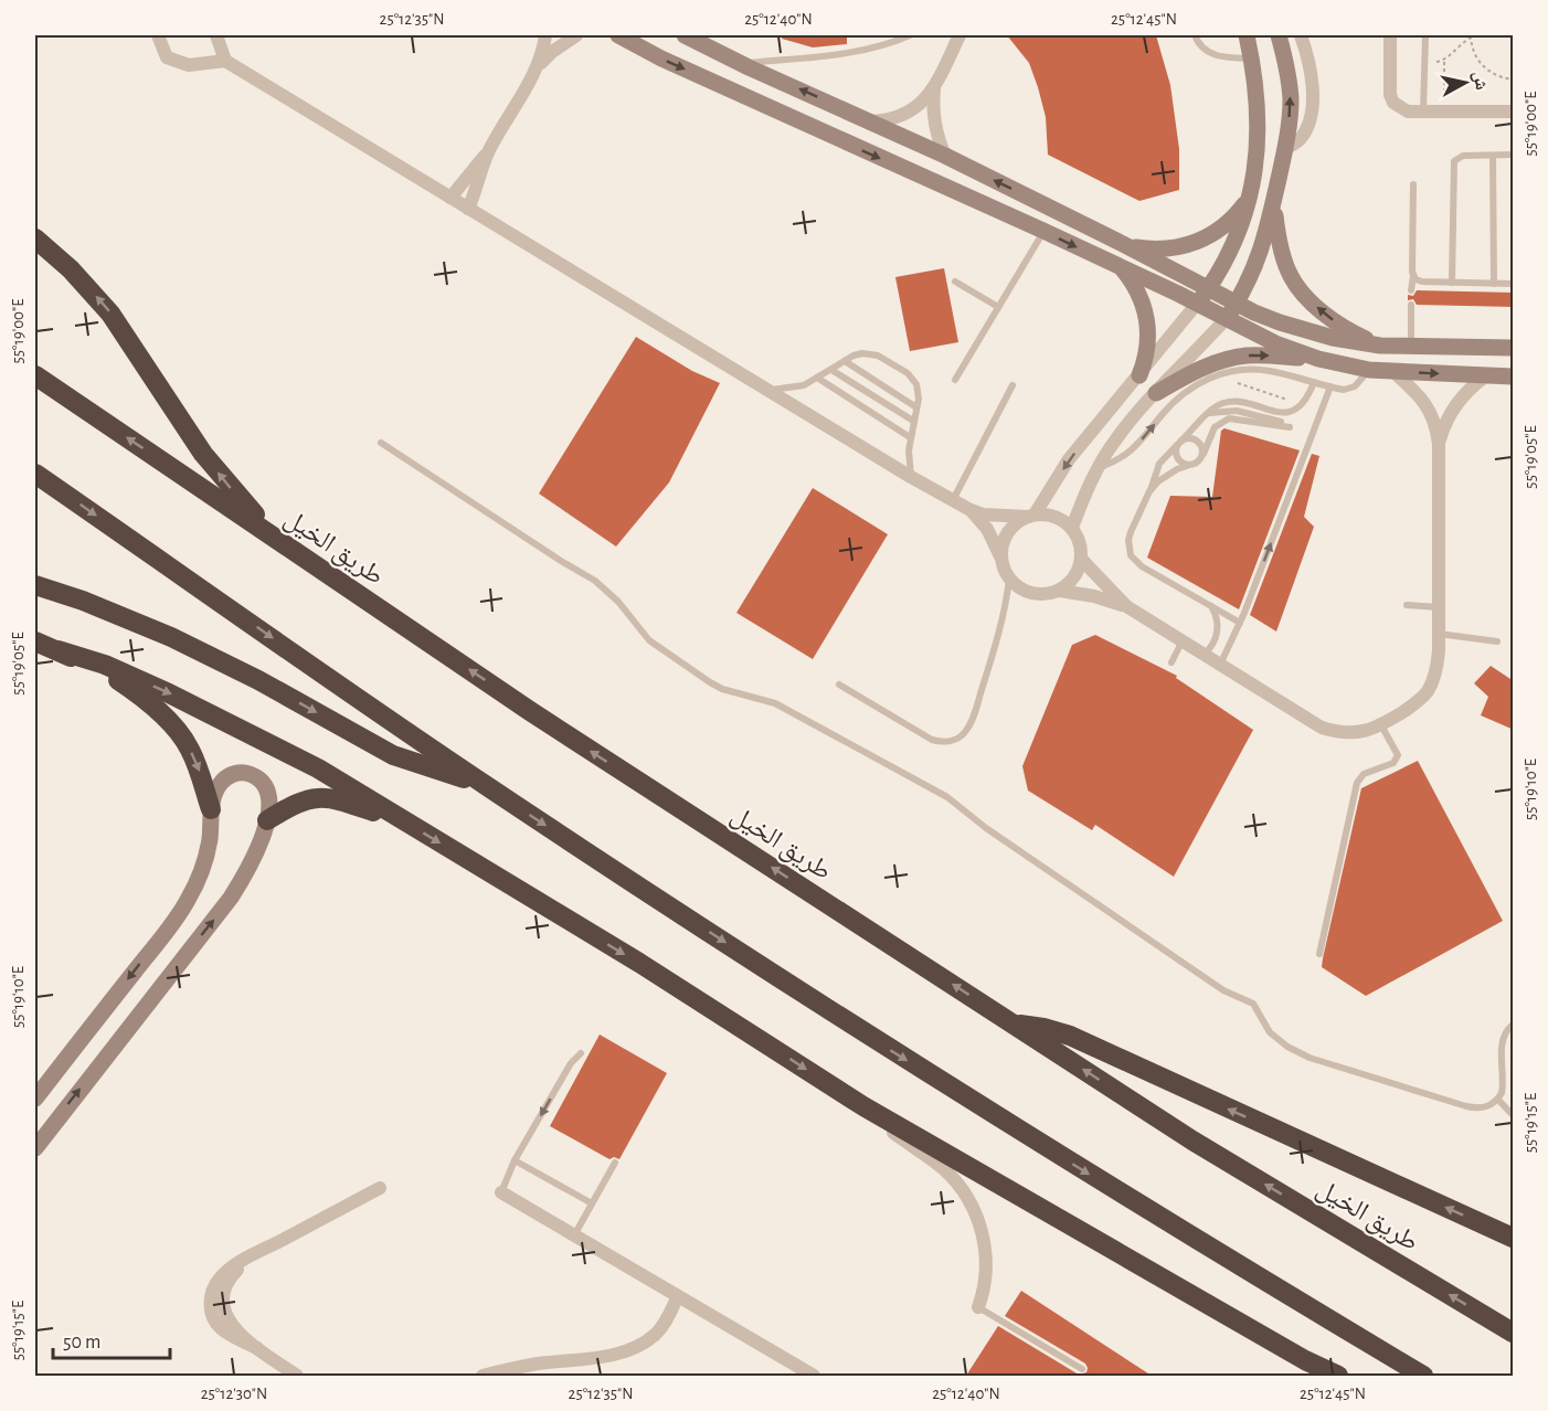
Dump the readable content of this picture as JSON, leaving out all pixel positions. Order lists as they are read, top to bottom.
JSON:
{
  "streets": {
    "highway": ["طريق الخيل"]
  },
  "scale_bar": "50 m",
  "north": "right",
  "coordinates": [
    "25°12'35\"N",
    "25°12'40\"N",
    "25°12'45\"N",
    "55°19'00\"E",
    "55°19'05\"E",
    "55°19'10\"E",
    "55°19'15\"E",
    "25°12'30\"N"
  ]
}
